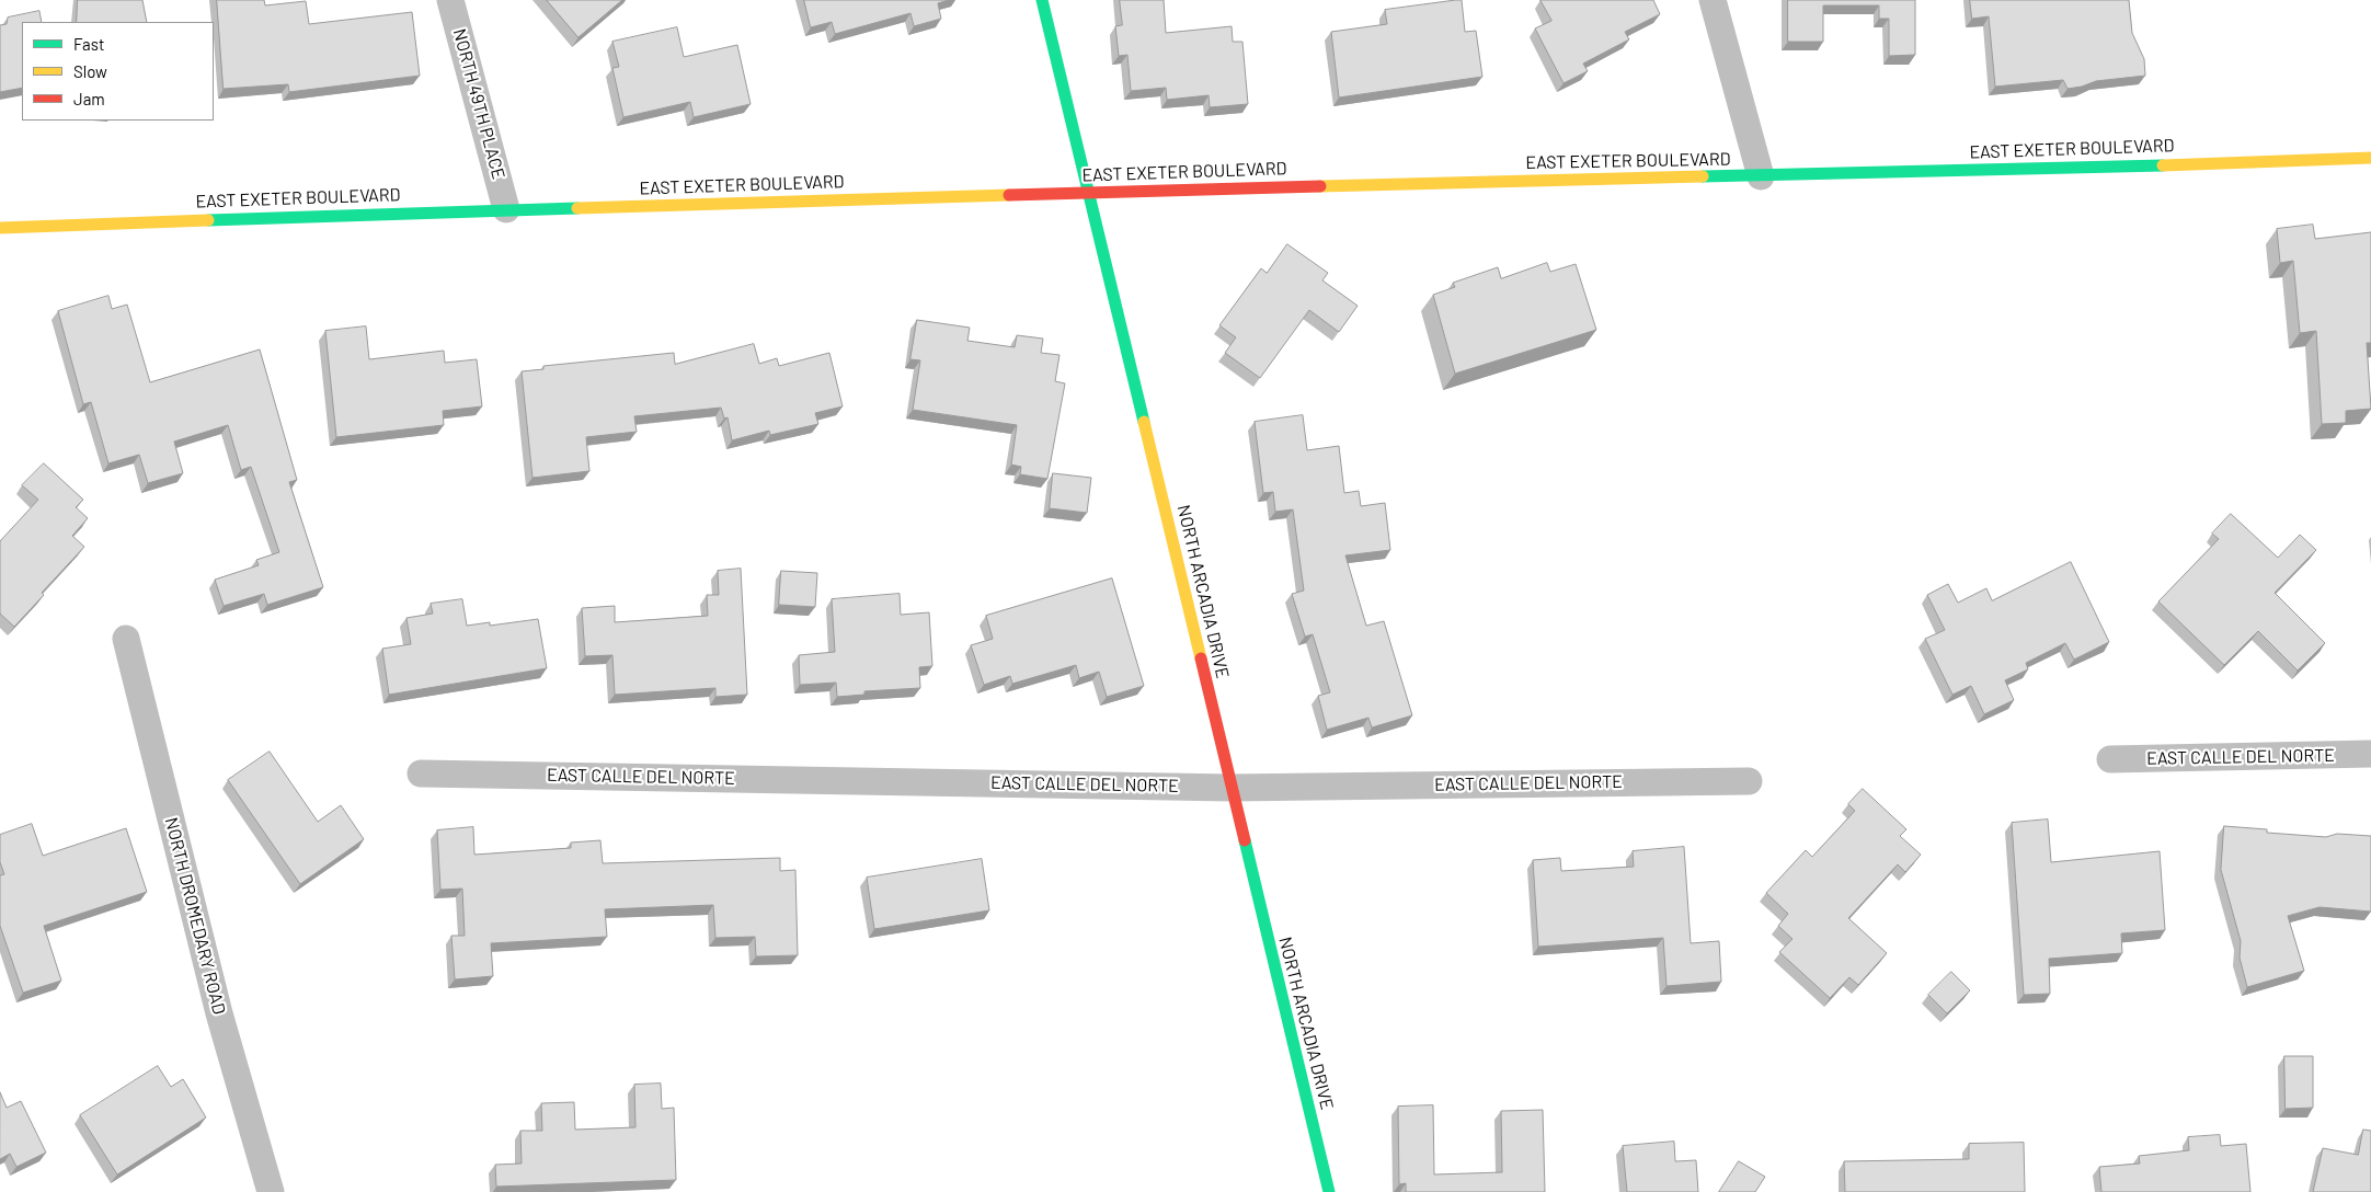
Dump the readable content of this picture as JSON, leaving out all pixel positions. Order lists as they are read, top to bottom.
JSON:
{
  "streets": {
    "street": [
      "NORTH 49TH PLACE",
      "EAST EXETER BOULEVARD",
      "NORTH ARCADIA DRIVE",
      "EAST CALLE DEL NORTE",
      "NORTH DROMEDARY ROAD"
    ]
  },
  "crossings": [
    ["NORTH 49TH PLACE", "EAST EXETER BOULEVARD"],
    ["EAST EXETER BOULEVARD", "NORTH ARCADIA DRIVE"],
    ["NORTH ARCADIA DRIVE", "EAST CALLE DEL NORTE"]
  ],
  "legend": ["Fast", "Slow", "Jam"]
}
